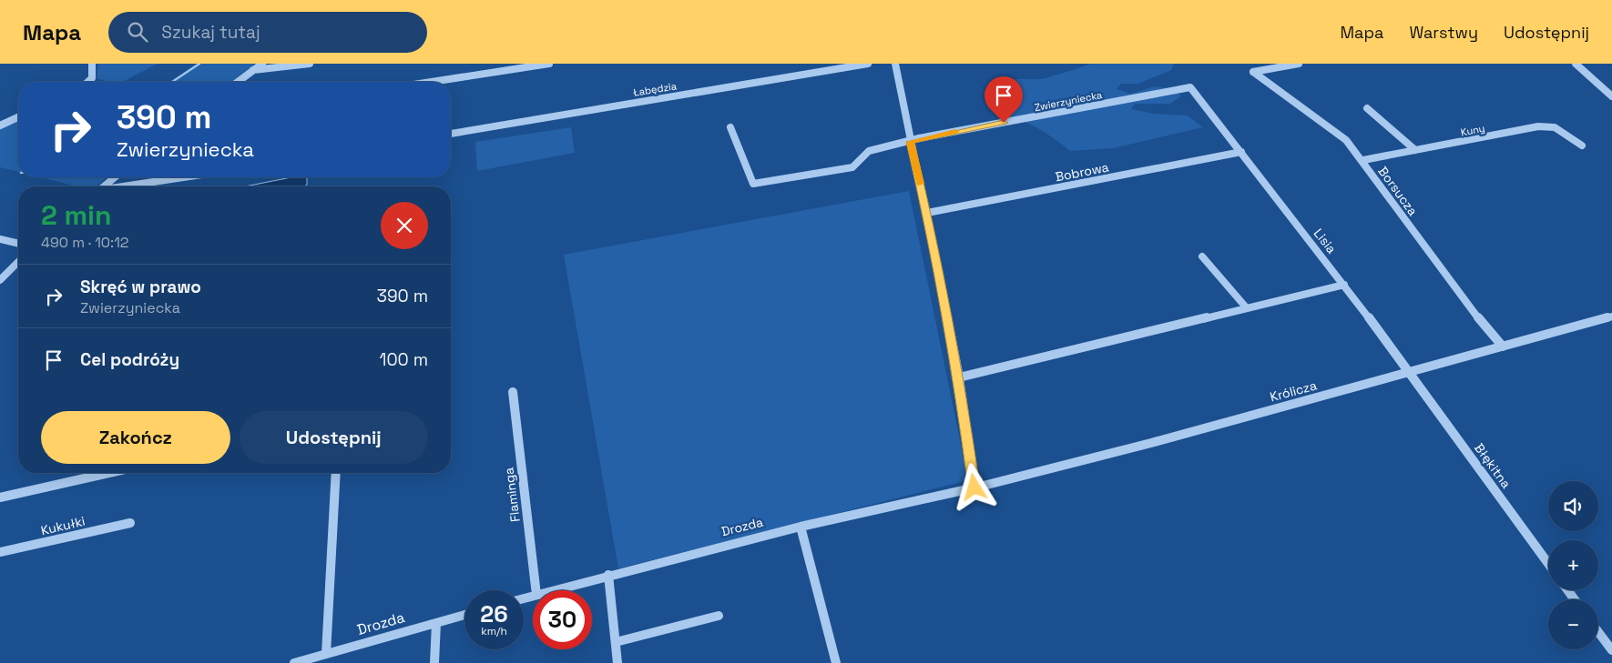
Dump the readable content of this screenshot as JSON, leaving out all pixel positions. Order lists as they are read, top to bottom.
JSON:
{
  "streets": {
    "street": [
      "Łabędzia",
      "Zwierzyniecka",
      "Kuny",
      "Bobrowa",
      "Borsucza",
      "Lisia",
      "Królicza",
      "Błękitna",
      "Flaminga",
      "Kukułki",
      "Drozda"
    ]
  },
  "crossings": [
    ["Zwierzyniecka", "Lisia"],
    ["Kuny", "Borsucza"],
    ["Bobrowa", "Lisia"],
    ["Borsucza", "Królicza"],
    ["Lisia", "Królicza"],
    ["Lisia", "Błękitna"],
    ["Królicza", "Błękitna"],
    ["Królicza", "Drozda"]
  ],
  "page": {
    "header": "Mapa",
    "search": "Szukaj tutaj",
    "nav": ["Mapa", "Warstwy", "Udostępnij"],
    "turn": ["390 m", "Zwierzyniecka"],
    "heading": ["2 min", "490 m · 10:12"],
    "list": [
      {
        "name": "Skręć w prawo",
        "note": "Zwierzyniecka",
        "value": "390 m"
      },
      {
        "name": "Cel podróży",
        "value": "100 m"
      }
    ],
    "buttons": ["Zakończ", "Udostępnij"],
    "map_buttons": ["+", "−"],
    "speed": "26 km/h",
    "limit": "30"
  }
}
